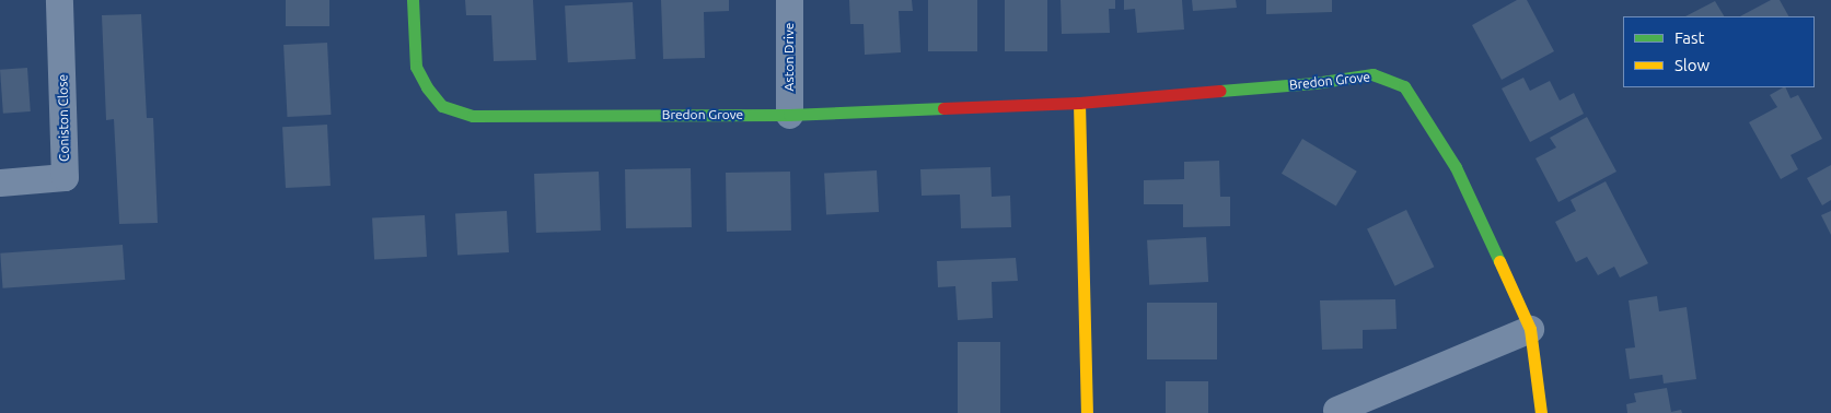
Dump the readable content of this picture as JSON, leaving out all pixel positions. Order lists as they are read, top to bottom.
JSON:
{
  "streets": {
    "street": ["Aston Drive", "Bredon Grove", "Coniston Close"]
  },
  "crossings": [
    ["Aston Drive", "Bredon Grove"]
  ],
  "legend": ["Fast", "Slow"]
}
